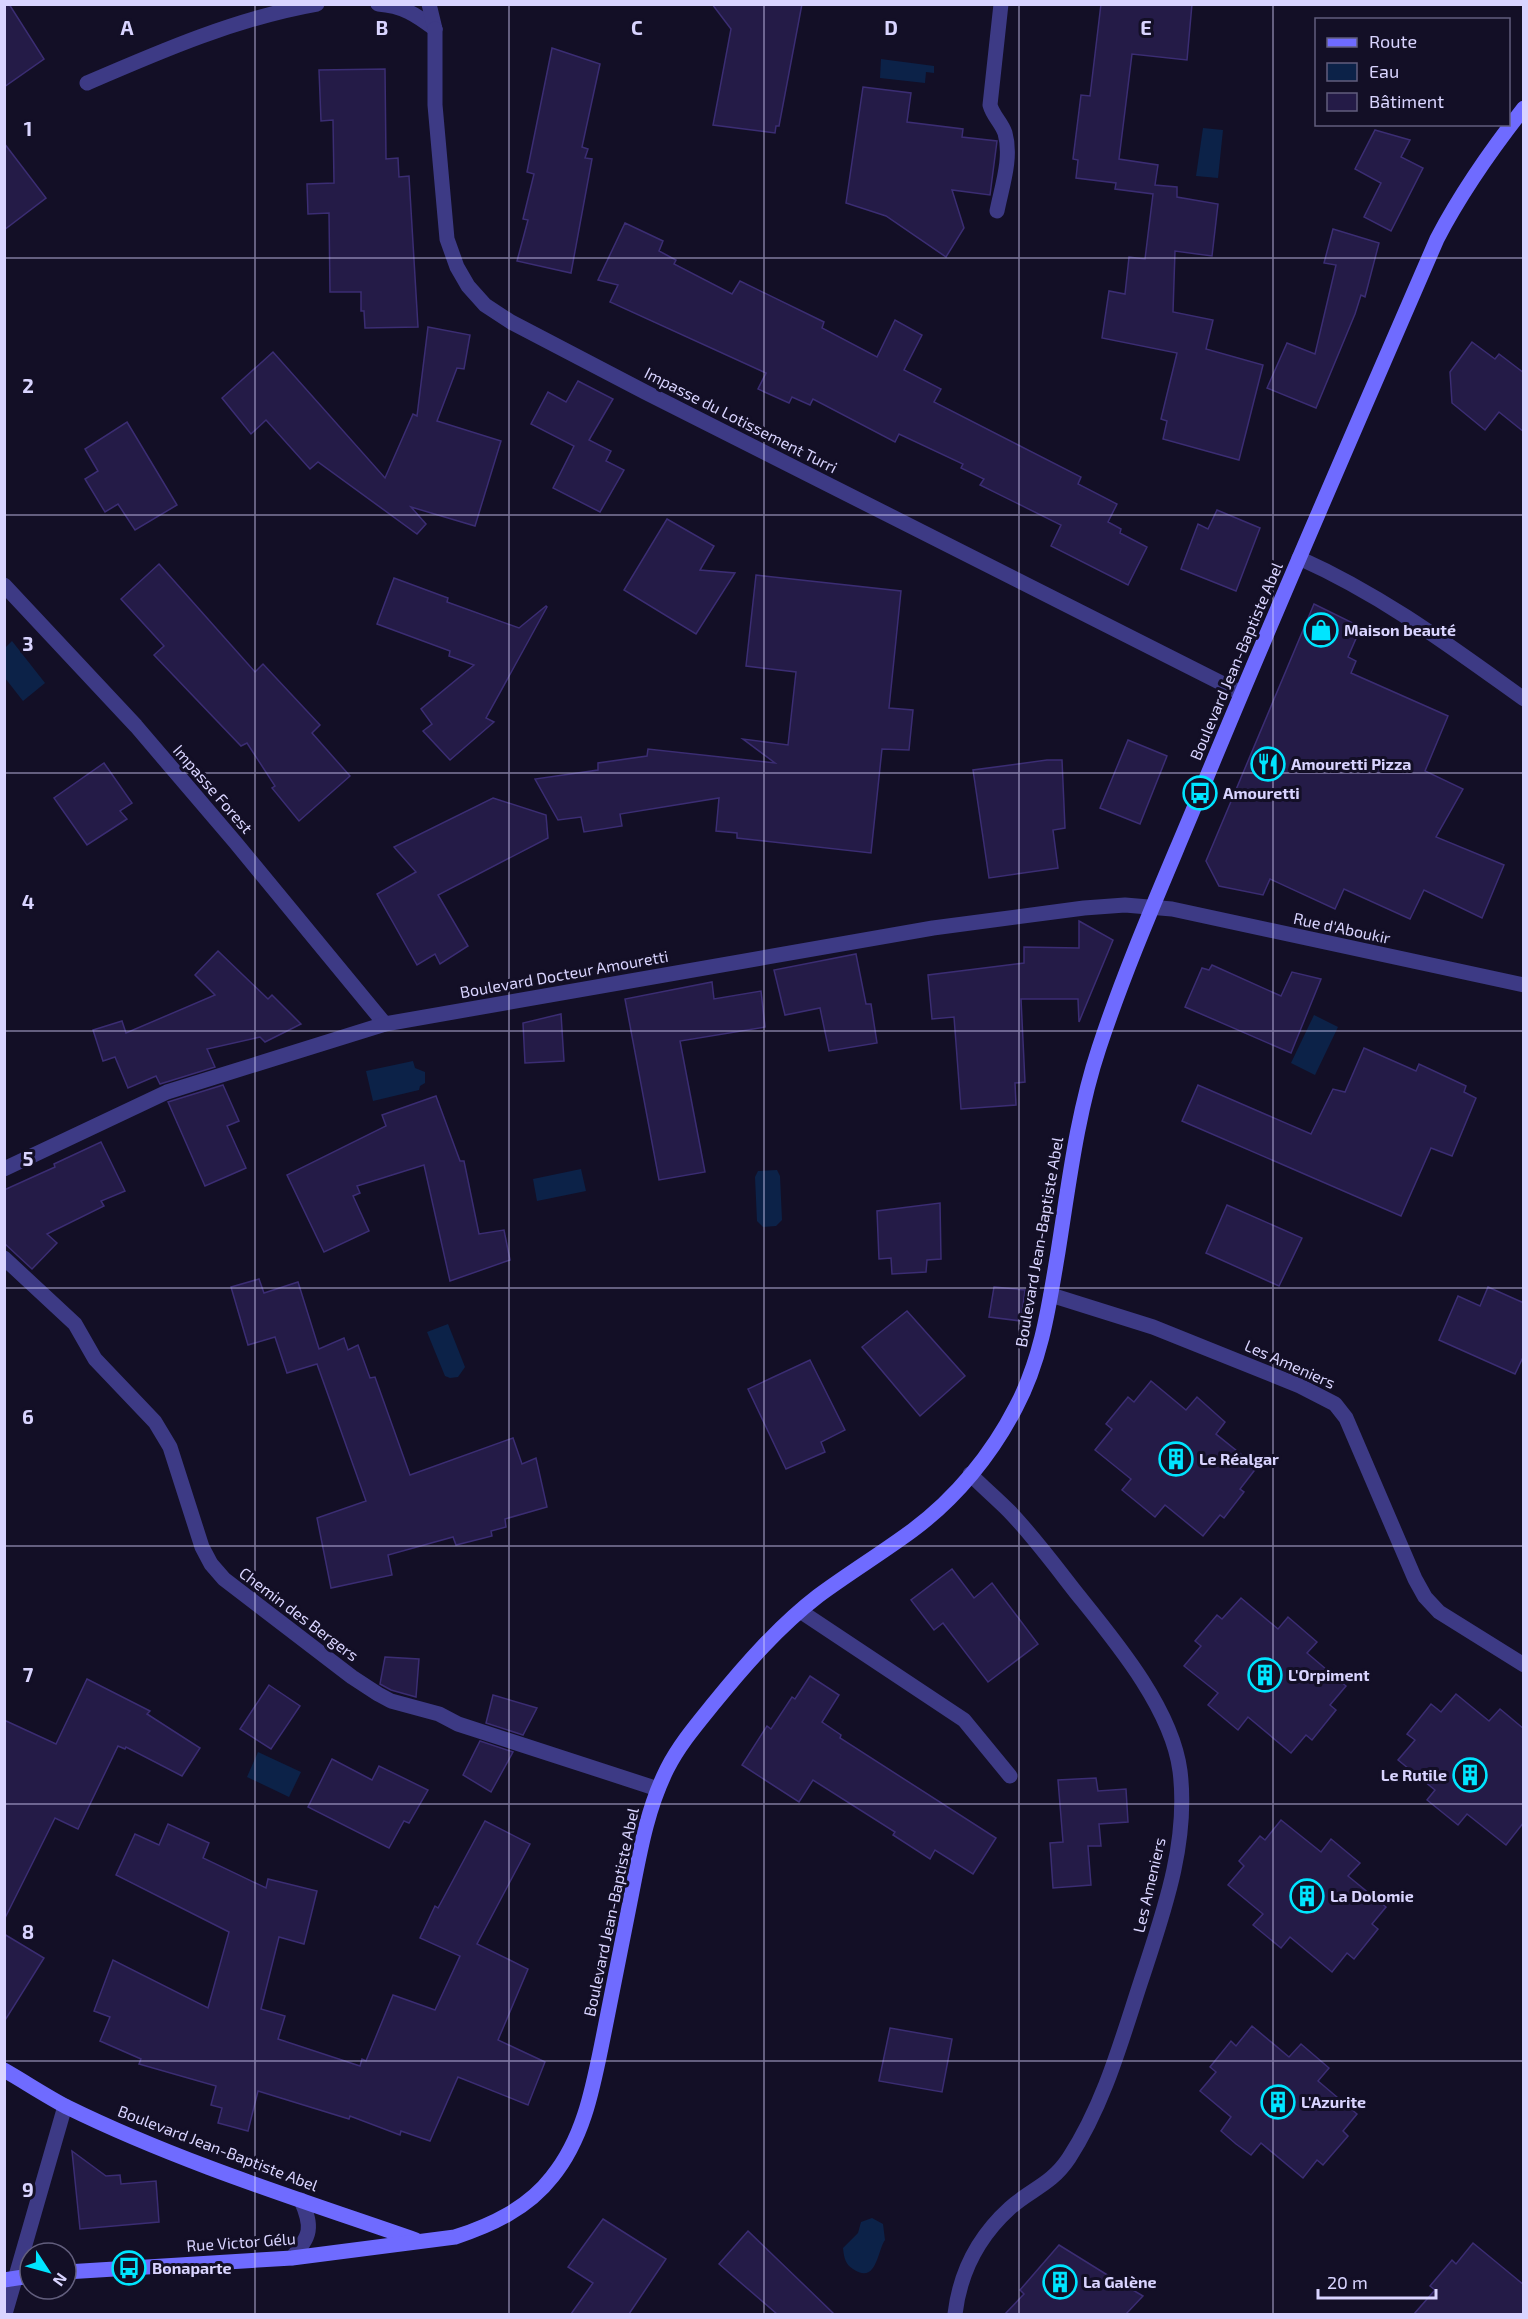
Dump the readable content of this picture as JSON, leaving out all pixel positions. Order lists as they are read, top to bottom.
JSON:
{
  "streets": {
    "street": [
      "Impasse du Lotissement Turri",
      "Boulevard Jean-Baptiste Abel",
      "Impasse Forest",
      "Rue d'Aboukir",
      "Boulevard Docteur Amouretti",
      "Les Ameniers",
      "Chemin des Bergers",
      "Rue Victor Gélu"
    ]
  },
  "crossings": [
    ["Impasse du Lotissement Turri", "Boulevard Jean-Baptiste Abel"],
    ["Boulevard Jean-Baptiste Abel", "Rue d'Aboukir"],
    ["Boulevard Jean-Baptiste Abel", "Boulevard Docteur Amouretti"],
    ["Boulevard Jean-Baptiste Abel", "Les Ameniers"],
    ["Boulevard Jean-Baptiste Abel", "Chemin des Bergers"],
    ["Boulevard Jean-Baptiste Abel", "Rue Victor Gélu"],
    ["Impasse Forest", "Boulevard Docteur Amouretti"],
    ["Rue d'Aboukir", "Boulevard Docteur Amouretti"]
  ],
  "places": {
    "shop": ["Maison beauté"],
    "restaurant": ["Amouretti Pizza"],
    "bus stop": ["Amouretti", "Bonaparte"],
    "building": [
      "Le Réalgar",
      "L'Orpiment",
      "Le Rutile",
      "La Dolomie",
      "L'Azurite",
      "La Galène"
    ]
  },
  "legend": ["Route", "Eau", "Bâtiment"],
  "scale_bar": "20 m",
  "north": "bottom right",
  "grid": {
    "columns": [
      "A",
      "B",
      "C",
      "D",
      "E"
    ],
    "rows": [
      "1",
      "2",
      "3",
      "4",
      "5",
      "6",
      "7",
      "8",
      "9"
    ]
  }
}
